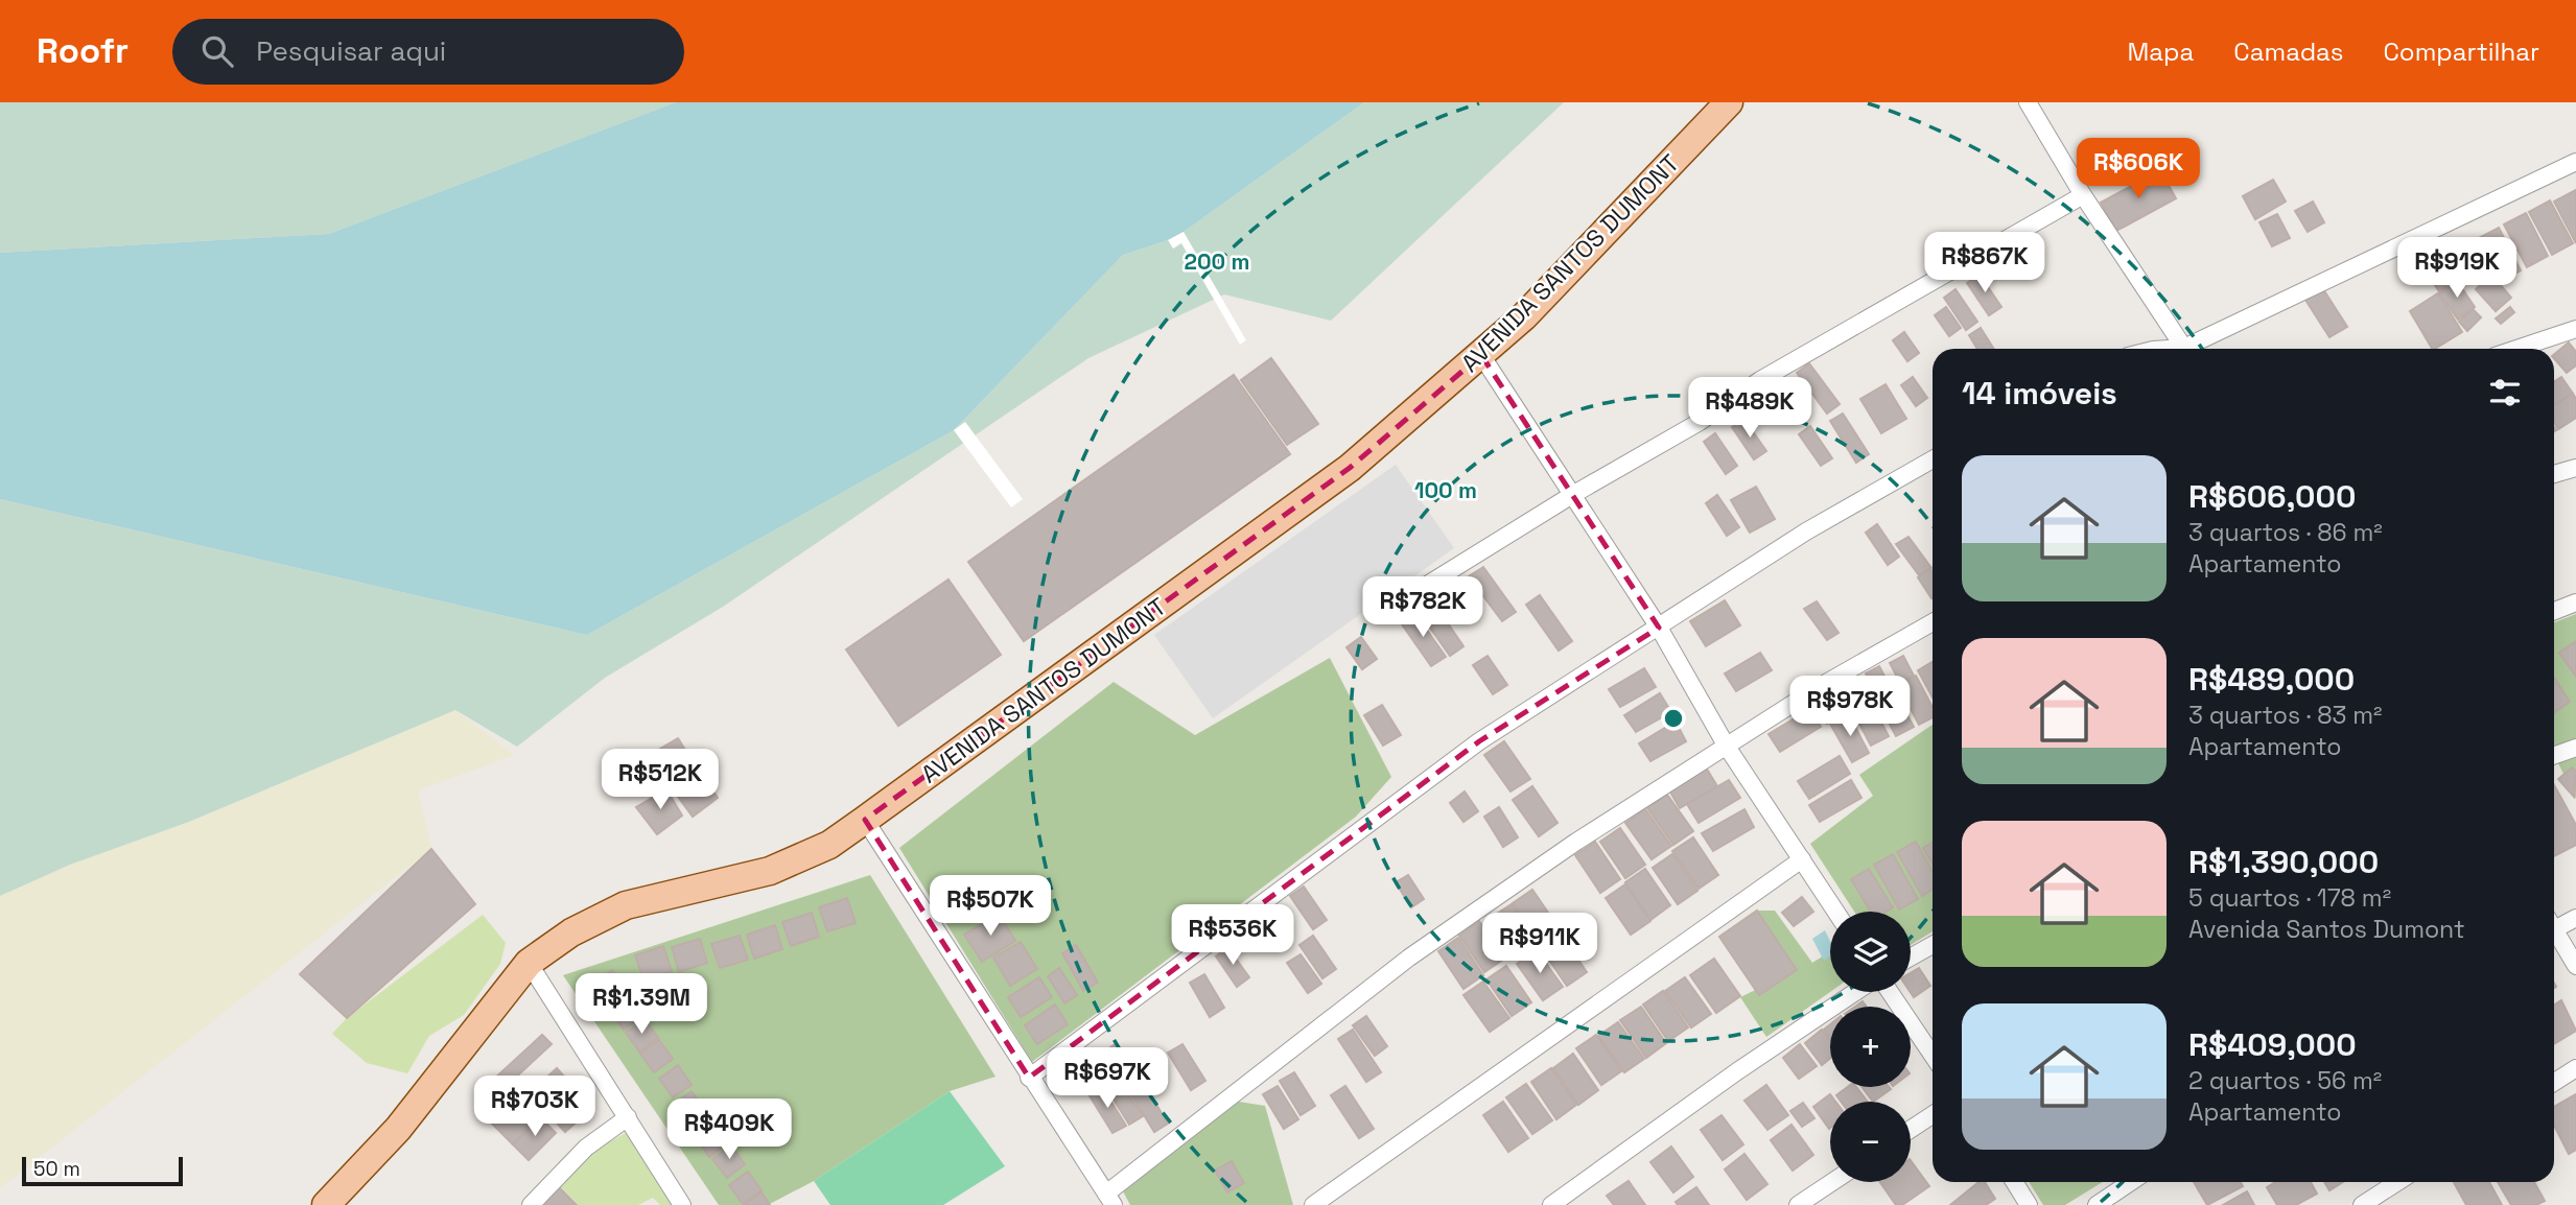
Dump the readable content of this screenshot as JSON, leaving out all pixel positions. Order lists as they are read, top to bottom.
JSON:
{
  "streets": {
    "main road": ["AVENIDA SANTOS DUMONT"]
  },
  "scale_bar": "50 m",
  "page": {
    "header": "Roofr",
    "search": "Pesquisar aqui",
    "nav": ["Mapa", "Camadas", "Compartilhar"],
    "price": [
      "R$606K",
      "R$867K",
      "R$919K",
      "R$489K",
      "R$782K",
      "R$978K",
      "R$512K",
      "R$507K",
      "R$536K",
      "R$911K",
      "R$1.39M",
      "R$697K",
      "R$703K",
      "R$409K"
    ],
    "heading": "14 imóveis",
    "list": [
      {
        "name": "R$606,000",
        "note": "3 quartos · 86 m² · Apartamento"
      },
      {
        "name": "R$489,000",
        "note": "3 quartos · 83 m² · Apartamento"
      },
      {
        "name": "R$1,390,000",
        "note": "5 quartos · 178 m² · Avenida Santos Dumont"
      },
      {
        "name": "R$409,000",
        "note": "2 quartos · 56 m² · Apartamento"
      }
    ],
    "map_buttons": ["+", "−"],
    "scale": "50 m"
  },
  "rings": ["200 m", "100 m"]
}
